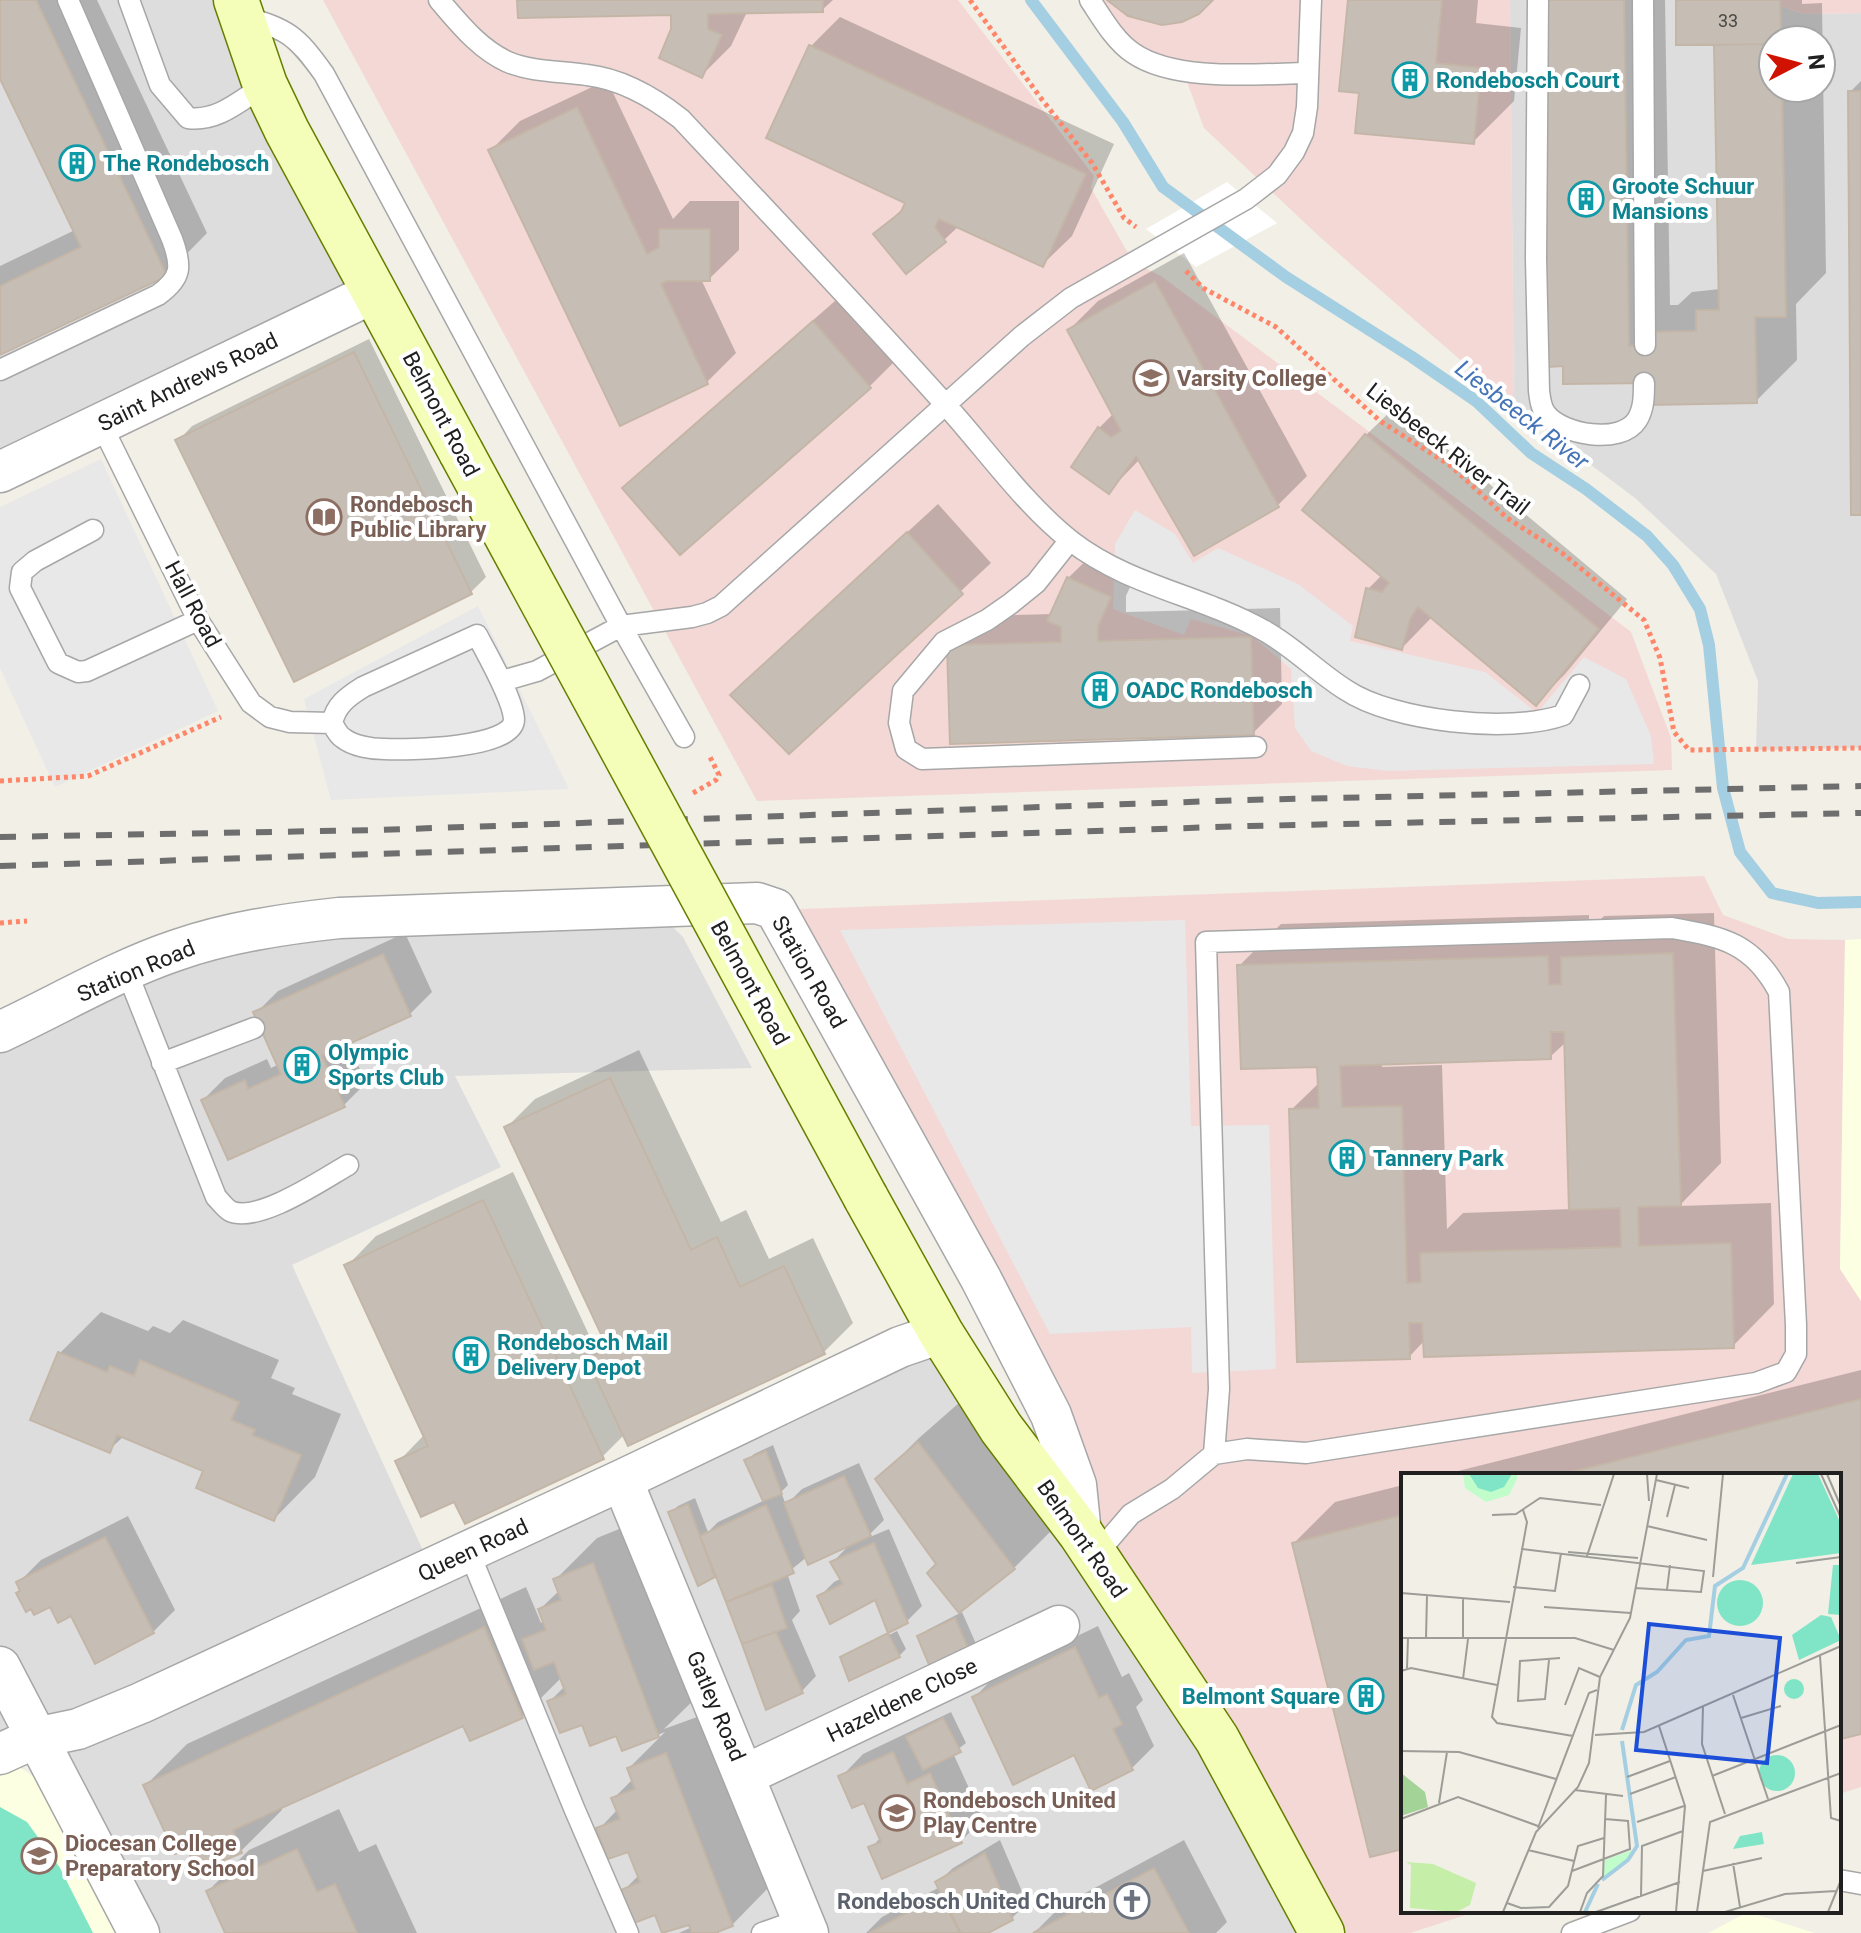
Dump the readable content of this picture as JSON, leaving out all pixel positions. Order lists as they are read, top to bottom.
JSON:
{
  "streets": {
    "main road": ["Belmont Road"],
    "street": [
      "Saint Andrews Road",
      "Station Road",
      "Queen Road",
      "Hazeldene Close",
      "Gatley Road"
    ],
    "lane": ["Hall Road"],
    "path": ["Liesbeeck River Trail"]
  },
  "crossings": [
    ["Saint Andrews Road", "Belmont Road"],
    ["Saint Andrews Road", "Hall Road"],
    ["Belmont Road", "Station Road"],
    ["Belmont Road", "Queen Road"],
    ["Queen Road", "Gatley Road"],
    ["Hazeldene Close", "Gatley Road"]
  ],
  "water": ["Liesbeeck River"],
  "places": {
    "building": [
      "Rondebosch Court",
      "The Rondebosch",
      "Groote Schuur Mansions",
      "OADC Rondebosch",
      "Olympic Sports Club",
      "Tannery Park",
      "Rondebosch Mail Delivery Depot",
      "Belmont Square"
    ],
    "school or university": ["Varsity College", "Rondebosch United Play Centre", "Diocesan College Preparatory School"],
    "library": ["Rondebosch Public Library"],
    "church": ["Rondebosch United Church"]
  },
  "house_numbers": ["33"],
  "north": "right"
}
